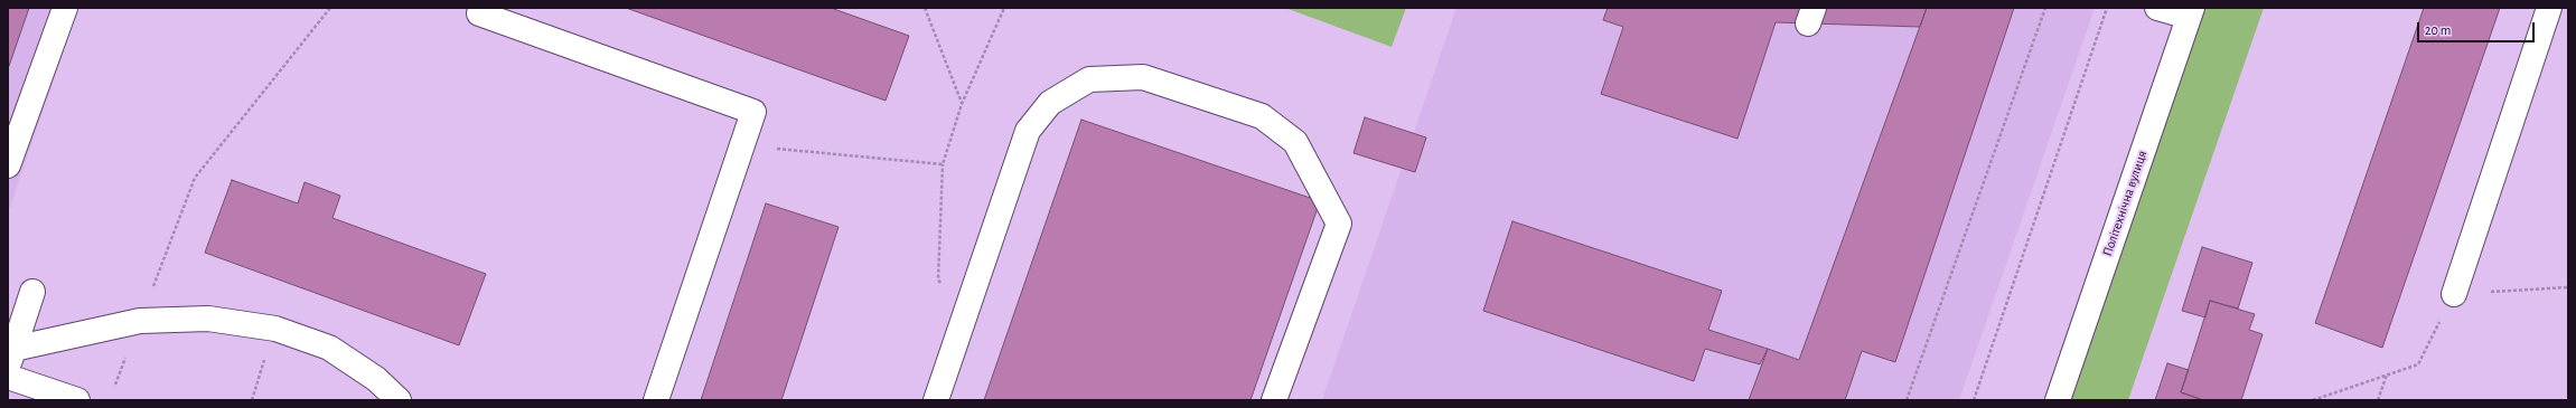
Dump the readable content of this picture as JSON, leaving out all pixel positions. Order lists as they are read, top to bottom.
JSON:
{
  "streets": {
    "street": ["Політехнічна вулиця"]
  },
  "scale_bar": "20 m"
}
